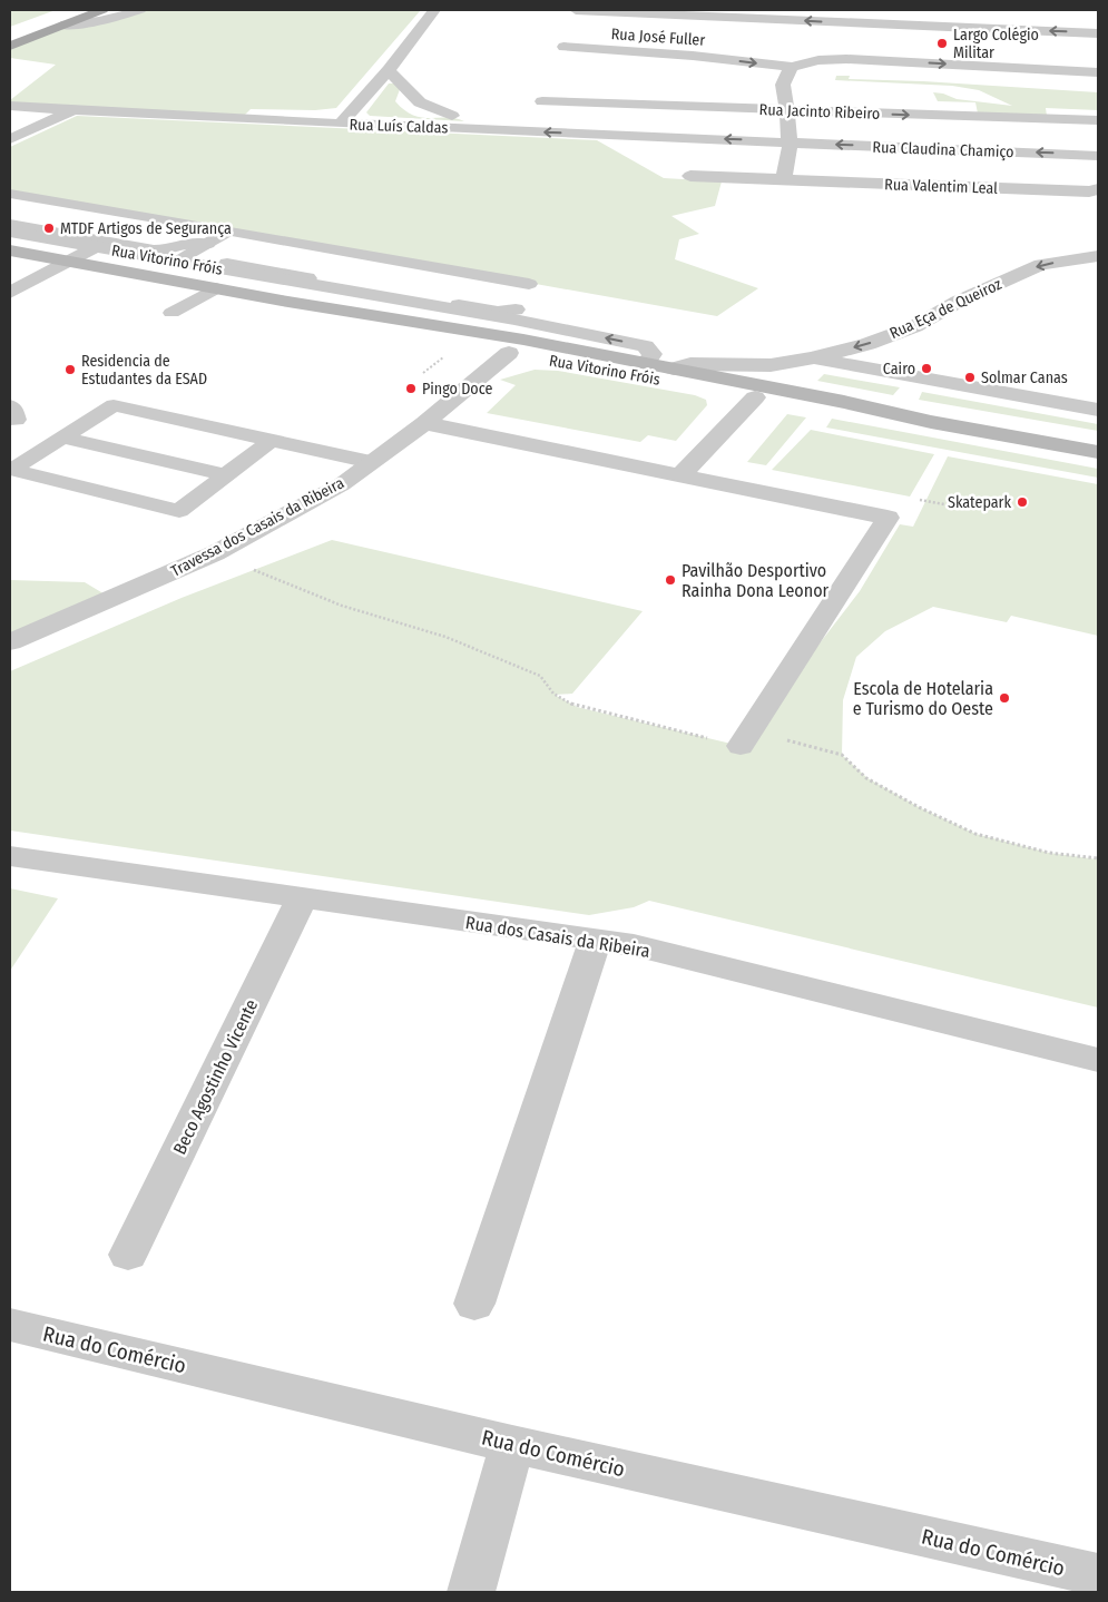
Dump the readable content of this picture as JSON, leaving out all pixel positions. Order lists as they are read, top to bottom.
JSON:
{
  "streets": {
    "main road": ["Rua Vitorino Fróis"],
    "street": [
      "Rua José Fuller",
      "Rua Jacinto Ribeiro",
      "Rua Luís Caldas",
      "Rua Claudina Chamiço",
      "Rua Valentim Leal",
      "Rua Eça de Queiroz",
      "Travessa dos Casais da Ribeira",
      "Rua dos Casais da Ribeira",
      "Beco Agostinho Vicente",
      "Rua do Comércio"
    ]
  },
  "crossings": [
    ["Rua Luís Caldas", "Rua Claudina Chamiço"],
    ["Rua Vitorino Fróis", "Rua Eça de Queiroz"],
    ["Rua Vitorino Fróis", "Travessa dos Casais da Ribeira"],
    ["Rua dos Casais da Ribeira", "Beco Agostinho Vicente"]
  ],
  "places": [
    "Largo Colégio Militar",
    "MTDF Artigos de Segurança",
    "Cairo",
    "Residencia de Estudantes da ESAD",
    "Solmar Canas",
    "Pingo Doce",
    "Skatepark",
    "Pavilhão Desportivo Rainha Dona Leonor",
    "Escola de Hotelaria e Turismo do Oeste"
  ]
}
